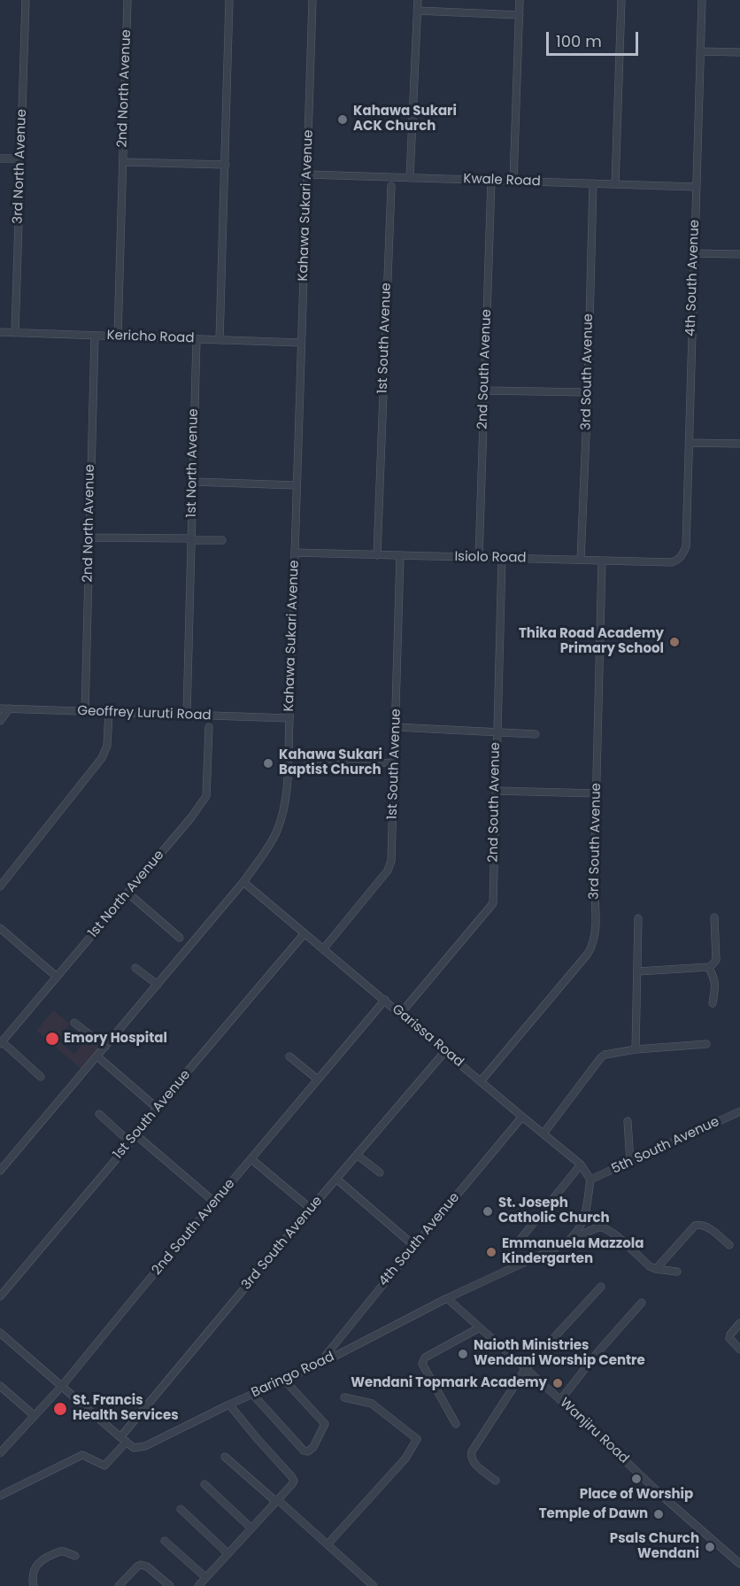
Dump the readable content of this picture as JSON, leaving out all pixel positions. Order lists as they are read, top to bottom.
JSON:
{
  "streets": {
    "street": [
      "2nd North Avenue",
      "3rd North Avenue",
      "Kwale Road",
      "Kahawa Sukari Avenue",
      "4th South Avenue",
      "Kericho Road",
      "1st South Avenue",
      "2nd South Avenue",
      "3rd South Avenue",
      "1st North Avenue",
      "Isiolo Road",
      "Geoffrey Luruti Road",
      "Garissa Road",
      "5th South Avenue",
      "Baringo Road",
      "Wanjiru Road"
    ]
  },
  "crossings": [
    ["2nd North Avenue", "Kericho Road"],
    ["2nd North Avenue", "Geoffrey Luruti Road"],
    ["3rd North Avenue", "Kericho Road"],
    ["Kwale Road", "Kahawa Sukari Avenue"],
    ["Kwale Road", "4th South Avenue"],
    ["Kwale Road", "1st South Avenue"],
    ["Kwale Road", "2nd South Avenue"],
    ["Kwale Road", "3rd South Avenue"],
    ["Kahawa Sukari Avenue", "Kericho Road"],
    ["Kahawa Sukari Avenue", "Isiolo Road"],
    ["Kahawa Sukari Avenue", "Geoffrey Luruti Road"],
    ["Kahawa Sukari Avenue", "Garissa Road"],
    ["4th South Avenue", "Isiolo Road"],
    ["4th South Avenue", "Garissa Road"],
    ["4th South Avenue", "Baringo Road"],
    ["Kericho Road", "1st North Avenue"],
    ["1st South Avenue", "Isiolo Road"],
    ["1st South Avenue", "Garissa Road"],
    ["2nd South Avenue", "Isiolo Road"],
    ["2nd South Avenue", "Garissa Road"],
    ["3rd South Avenue", "Isiolo Road"],
    ["3rd South Avenue", "Garissa Road"],
    ["3rd South Avenue", "Baringo Road"],
    ["1st North Avenue", "Geoffrey Luruti Road"],
    ["Garissa Road", "5th South Avenue"],
    ["Garissa Road", "Baringo Road"],
    ["5th South Avenue", "Baringo Road"],
    ["Baringo Road", "Wanjiru Road"]
  ],
  "places": [
    "Kahawa Sukari ACK Church",
    "Thika Road Academy Primary School",
    "Kahawa Sukari Baptist Church",
    "Emory Hospital",
    "St. Joseph Catholic Church",
    "Emmanuela Mazzola Kindergarten",
    "Naioth Ministries Wendani Worship Centre",
    "Wendani Topmark Academy",
    "St. Francis Health Services",
    "Place of Worship",
    "Temple of Dawn",
    "Psals Church Wendani"
  ],
  "scale_bar": "100 m"
}
